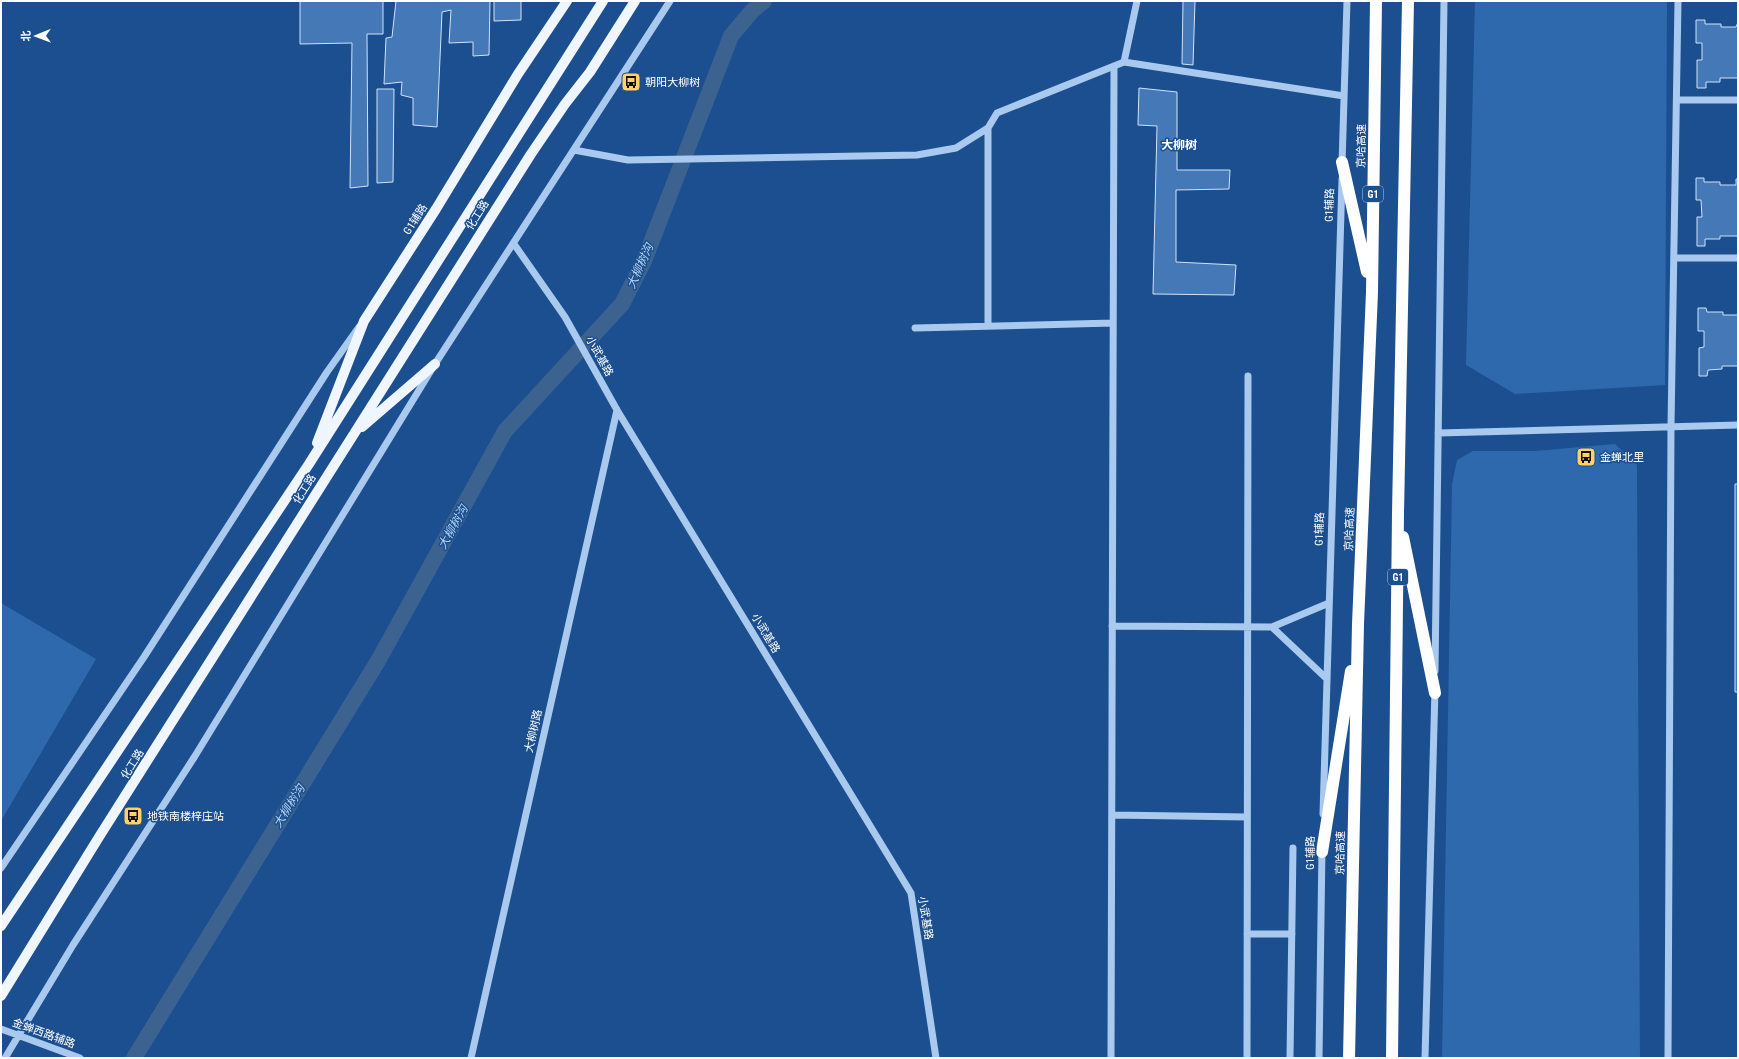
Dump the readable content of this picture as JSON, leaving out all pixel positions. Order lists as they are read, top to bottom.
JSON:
{
  "streets": {
    "highway": ["京哈高速", "G1"],
    "main road": ["G1辅路", "化工路"],
    "street": ["小武基路", "大柳树路", "金蝉西路辅路"]
  },
  "crossings": [
    ["G1辅路", "化工路"],
    ["小武基路", "大柳树路"]
  ],
  "districts": ["大柳树"],
  "water": ["大柳树沟"],
  "places": {
    "bus stop": ["朝阳大柳树", "金蝉北里", "地铁南楼梓庄站"]
  },
  "north": "left"
}
